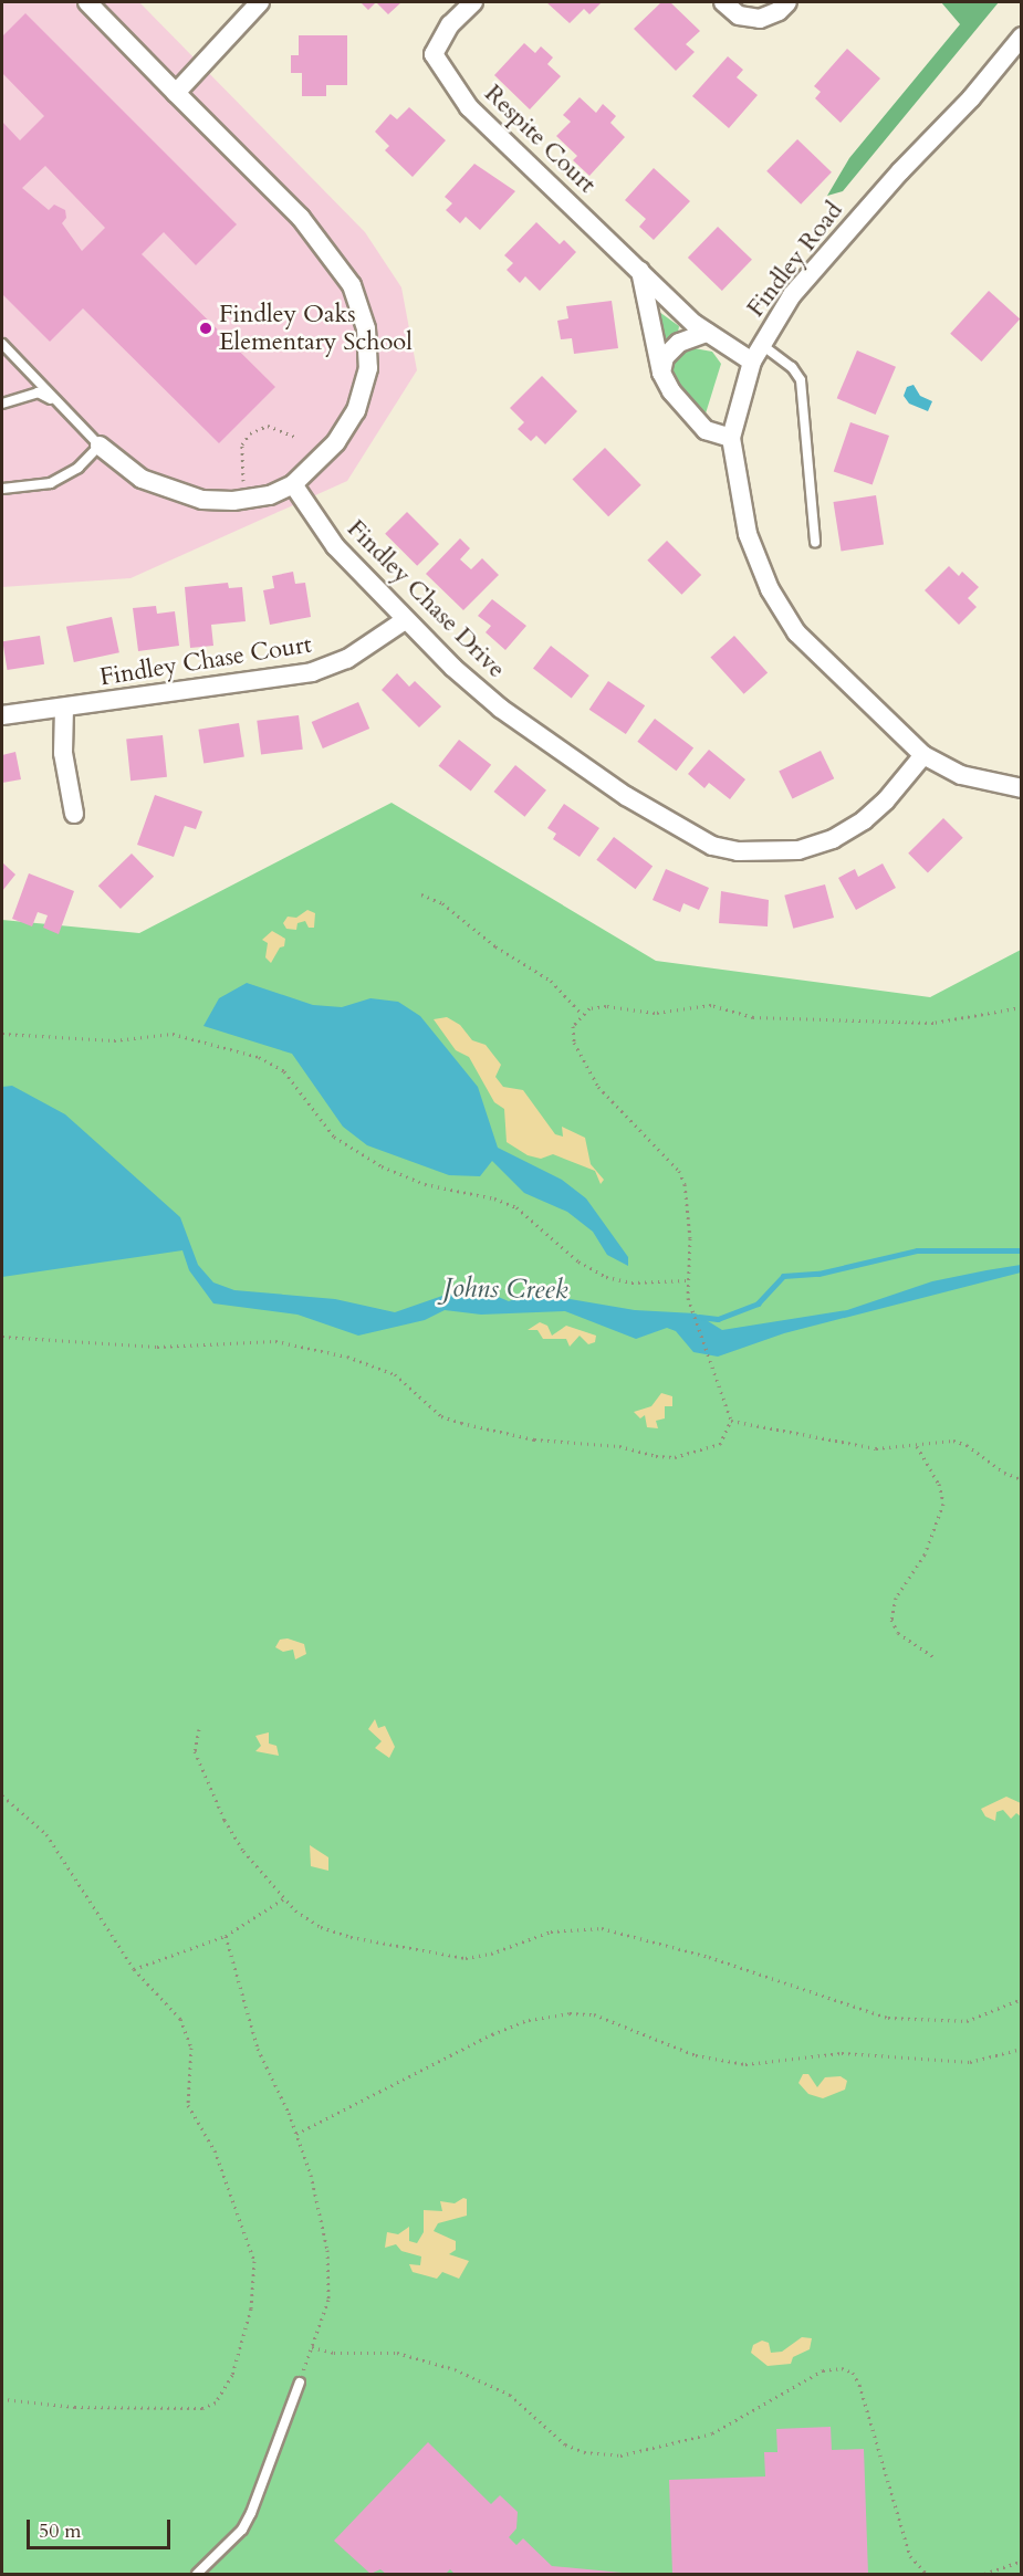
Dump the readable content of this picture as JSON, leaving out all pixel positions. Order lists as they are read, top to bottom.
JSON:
{
  "streets": {
    "street": [
      "Respite Court",
      "Findley Road",
      "Findley Chase Drive",
      "Findley Chase Court"
    ]
  },
  "crossings": [
    ["Respite Court", "Findley Road"],
    ["Findley Road", "Findley Chase Drive"],
    ["Findley Chase Drive", "Findley Chase Court"]
  ],
  "water": ["Johns Creek"],
  "places": ["Findley Oaks Elementary School"],
  "scale_bar": "50 m"
}
